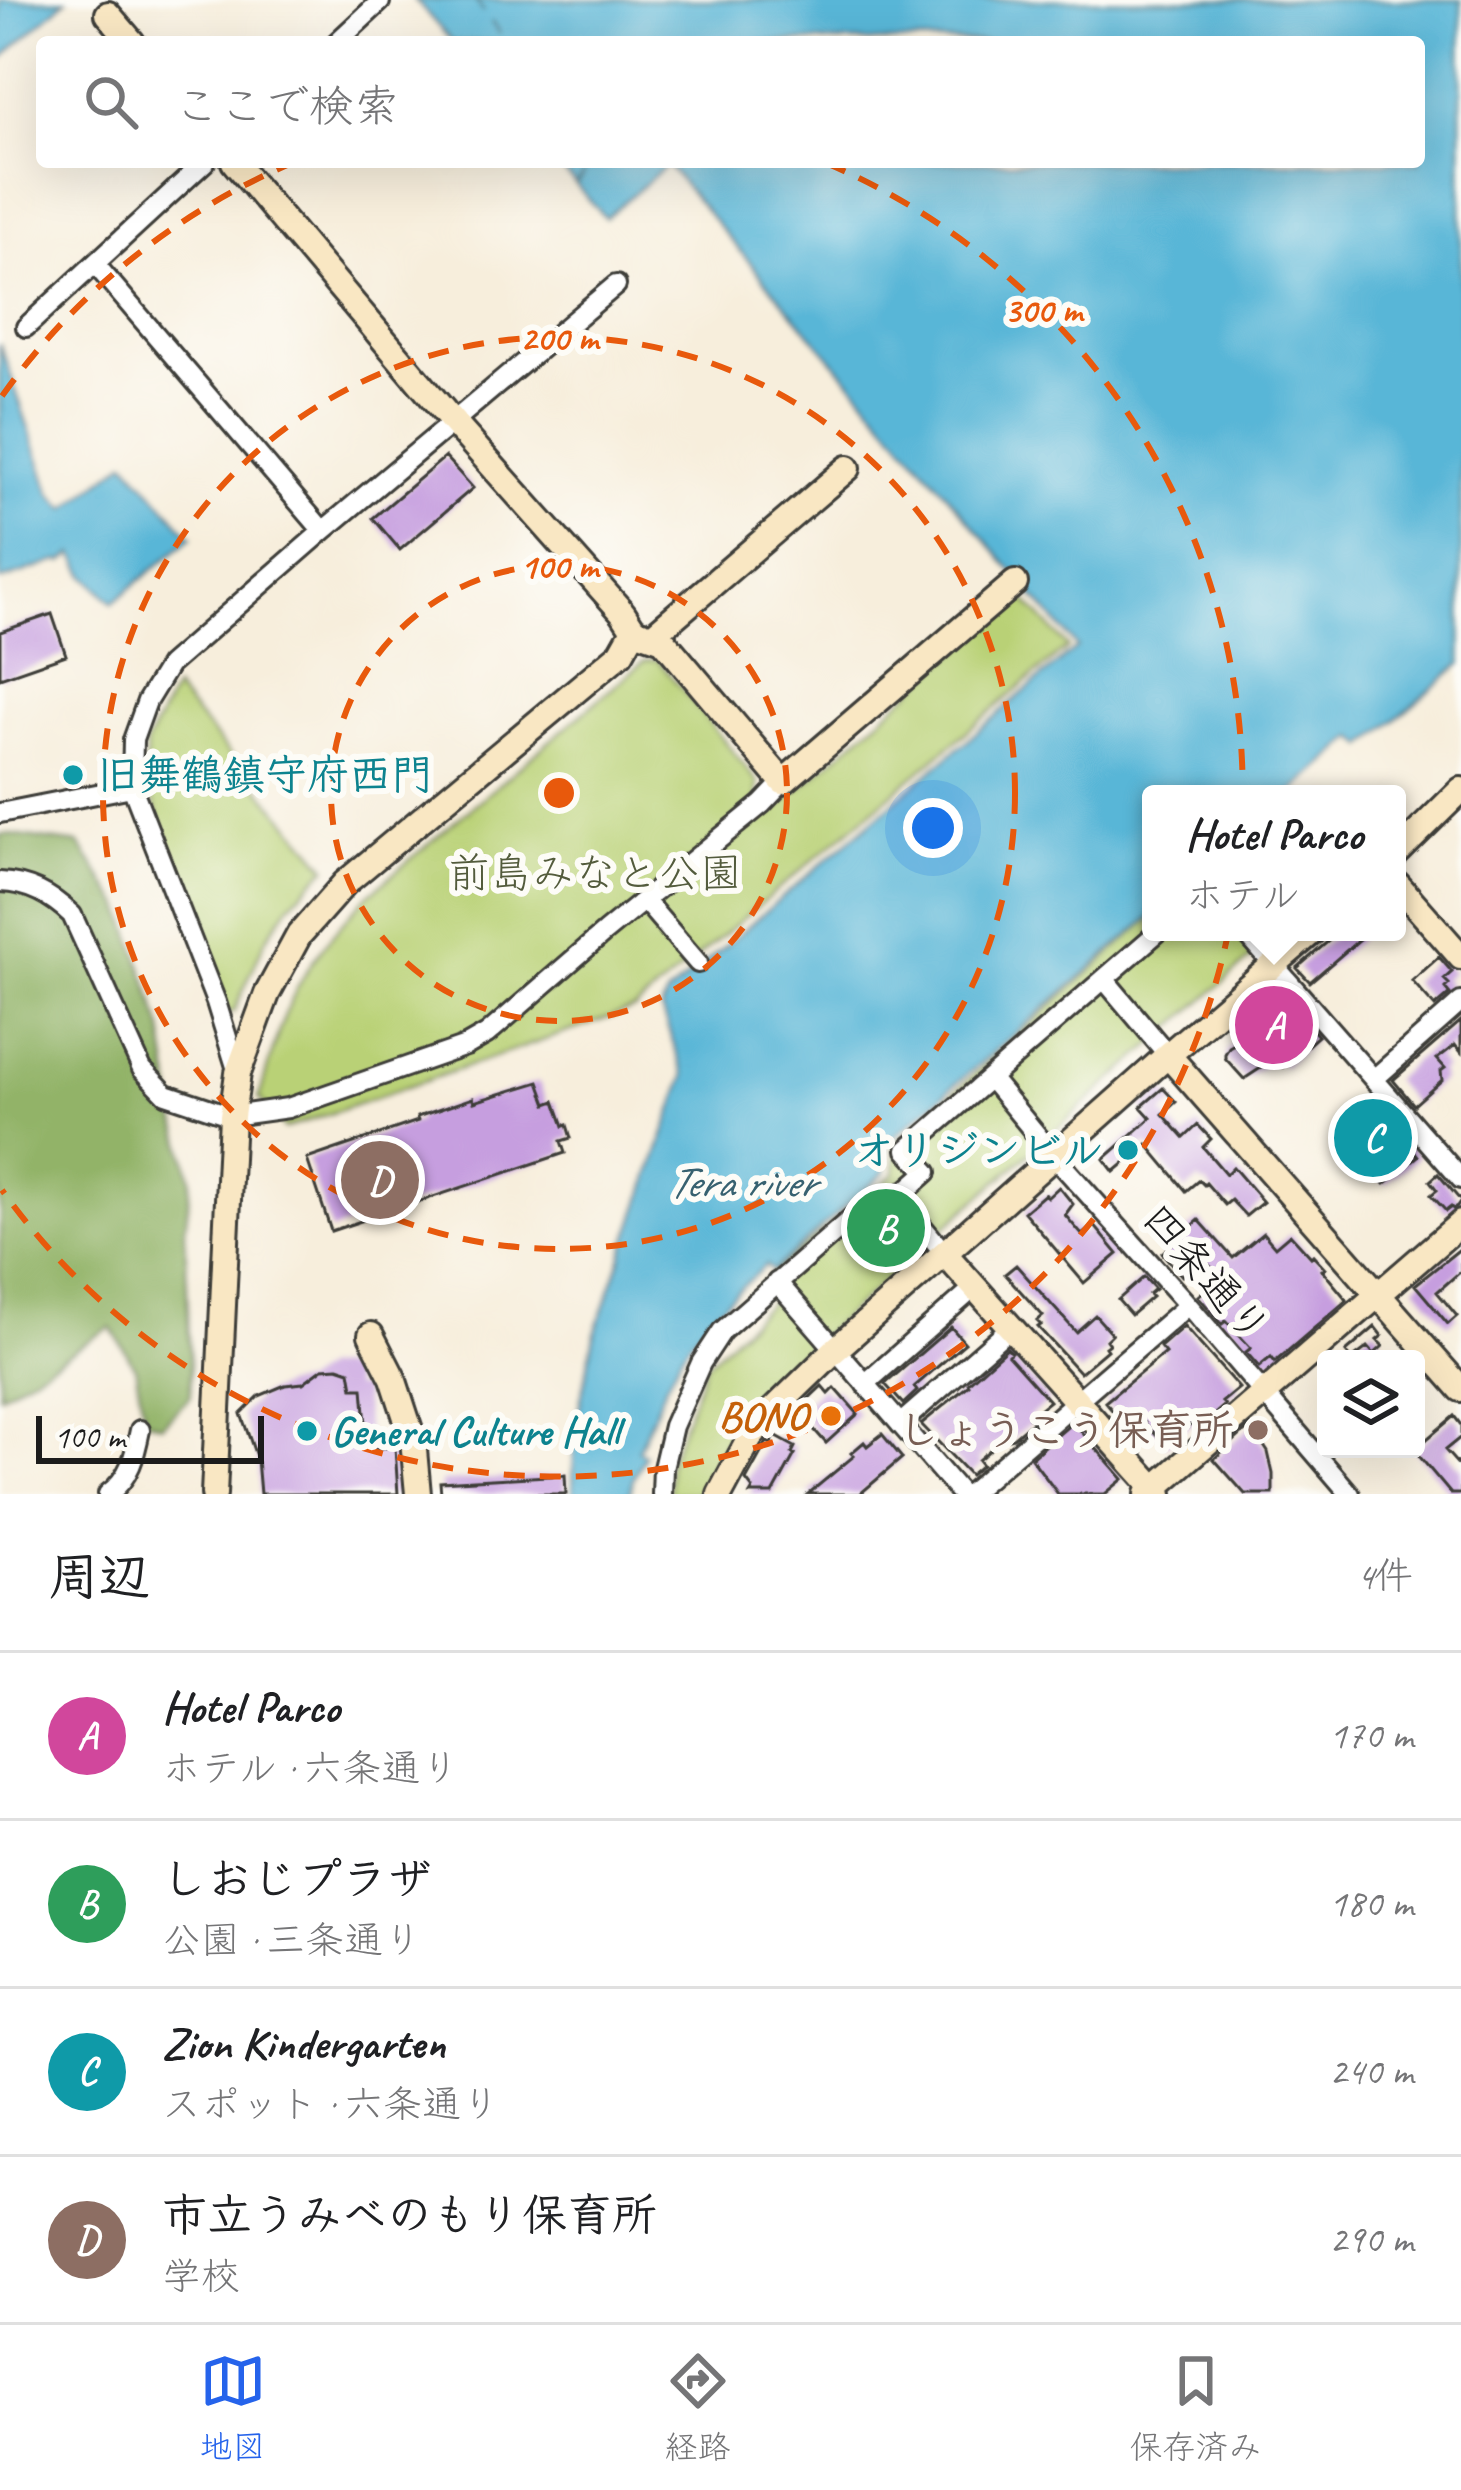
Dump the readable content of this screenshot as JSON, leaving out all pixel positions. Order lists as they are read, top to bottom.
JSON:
{
  "streets": {
    "street": ["四条通り"]
  },
  "water": ["Tera river"],
  "parks": ["前島みなと公園"],
  "places": [
    "旧舞鶴鎮守府西門",
    "オリジンビル",
    "BONO",
    "しょうこう保育所",
    "General Culture Hall"
  ],
  "scale_bar": "100 m",
  "page": {
    "search": "ここで検索",
    "popup": ["Hotel Parco", "ホテル"],
    "pins": [
      "A",
      "C",
      "D",
      "B"
    ],
    "scale": "100 m",
    "heading": ["周辺", "4件"],
    "list": [
      {
        "mark": "A",
        "name": "Hotel Parco",
        "note": "ホテル · 六条通り",
        "value": "170 m"
      },
      {
        "mark": "B",
        "name": "しおじプラザ",
        "note": "公園 · 三条通り",
        "value": "180 m"
      },
      {
        "mark": "C",
        "name": "Zion Kindergarten",
        "note": "スポット · 六条通り",
        "value": "240 m"
      },
      {
        "mark": "D",
        "name": "市立うみべのもり保育所",
        "note": "学校",
        "value": "290 m"
      }
    ],
    "nav": ["地図", "経路", "保存済み"]
  },
  "rings": ["300 m", "200 m", "100 m"]
}
